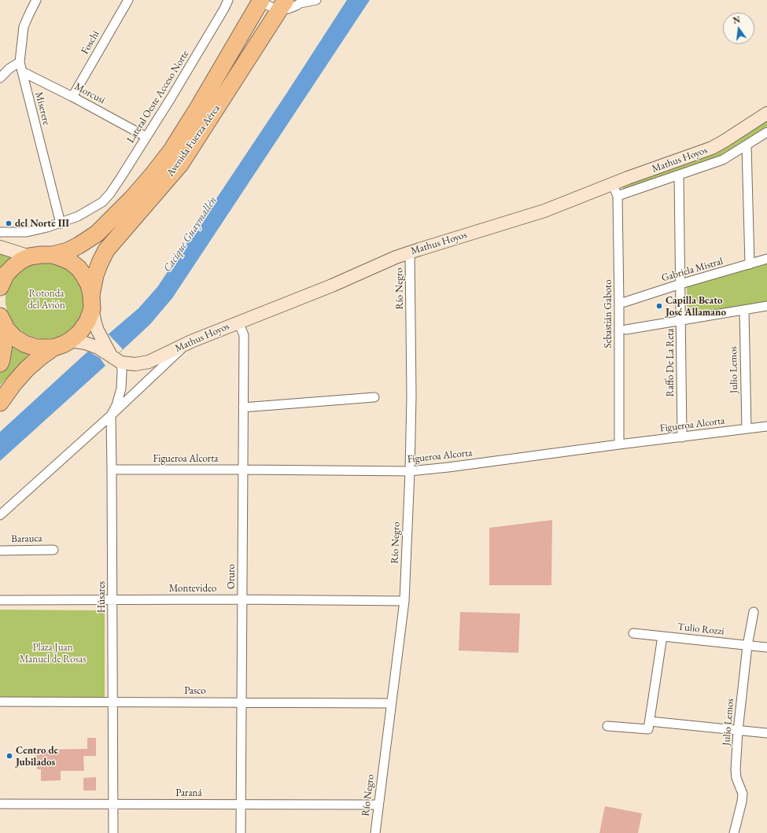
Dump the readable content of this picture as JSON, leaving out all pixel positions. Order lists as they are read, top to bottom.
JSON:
{
  "streets": {
    "highway": ["Avenida Fuerza Aérea"],
    "main road": ["Mathus Hoyos"],
    "street": [
      "Foschi",
      "Morcusi",
      "Lateral Oeste Acceso Norte",
      "Miserere",
      "Gabriela Mistral",
      "Río Negro",
      "Sebastián Gaboto",
      "Raffo De La Reta",
      "Julio Lemos",
      "Figueroa Alcorta",
      "Barauca",
      "Oruro",
      "Montevideo",
      "Húsares",
      "Tulio Rozzi",
      "Pasco",
      "Paraná"
    ]
  },
  "crossings": [
    ["Foschi", "Morcusi"],
    ["Morcusi", "Lateral Oeste Acceso Norte"],
    ["Morcusi", "Miserere"],
    ["Lateral Oeste Acceso Norte", "Miserere"],
    ["Avenida Fuerza Aérea", "Mathus Hoyos"],
    ["Mathus Hoyos", "Río Negro"],
    ["Mathus Hoyos", "Sebastián Gaboto"],
    ["Mathus Hoyos", "Raffo De La Reta"],
    ["Mathus Hoyos", "Oruro"],
    ["Mathus Hoyos", "Húsares"],
    ["Gabriela Mistral", "Raffo De La Reta"],
    ["Río Negro", "Figueroa Alcorta"],
    ["Río Negro", "Montevideo"],
    ["Río Negro", "Pasco"],
    ["Río Negro", "Paraná"],
    ["Sebastián Gaboto", "Figueroa Alcorta"],
    ["Raffo De La Reta", "Figueroa Alcorta"],
    ["Julio Lemos", "Figueroa Alcorta"],
    ["Julio Lemos", "Tulio Rozzi"],
    ["Figueroa Alcorta", "Oruro"],
    ["Figueroa Alcorta", "Húsares"],
    ["Oruro", "Montevideo"],
    ["Oruro", "Pasco"],
    ["Oruro", "Paraná"],
    ["Montevideo", "Húsares"],
    ["Húsares", "Pasco"],
    ["Húsares", "Paraná"]
  ],
  "water": ["Cacique Guaymallén"],
  "parks": ["Rotonda del Avión", "Plaza Juan Manuel de Rosas"],
  "places": ["del Norte III", "Capilla Beato José Allamano", "Centro de Jubilados"],
  "north": "top"
}
